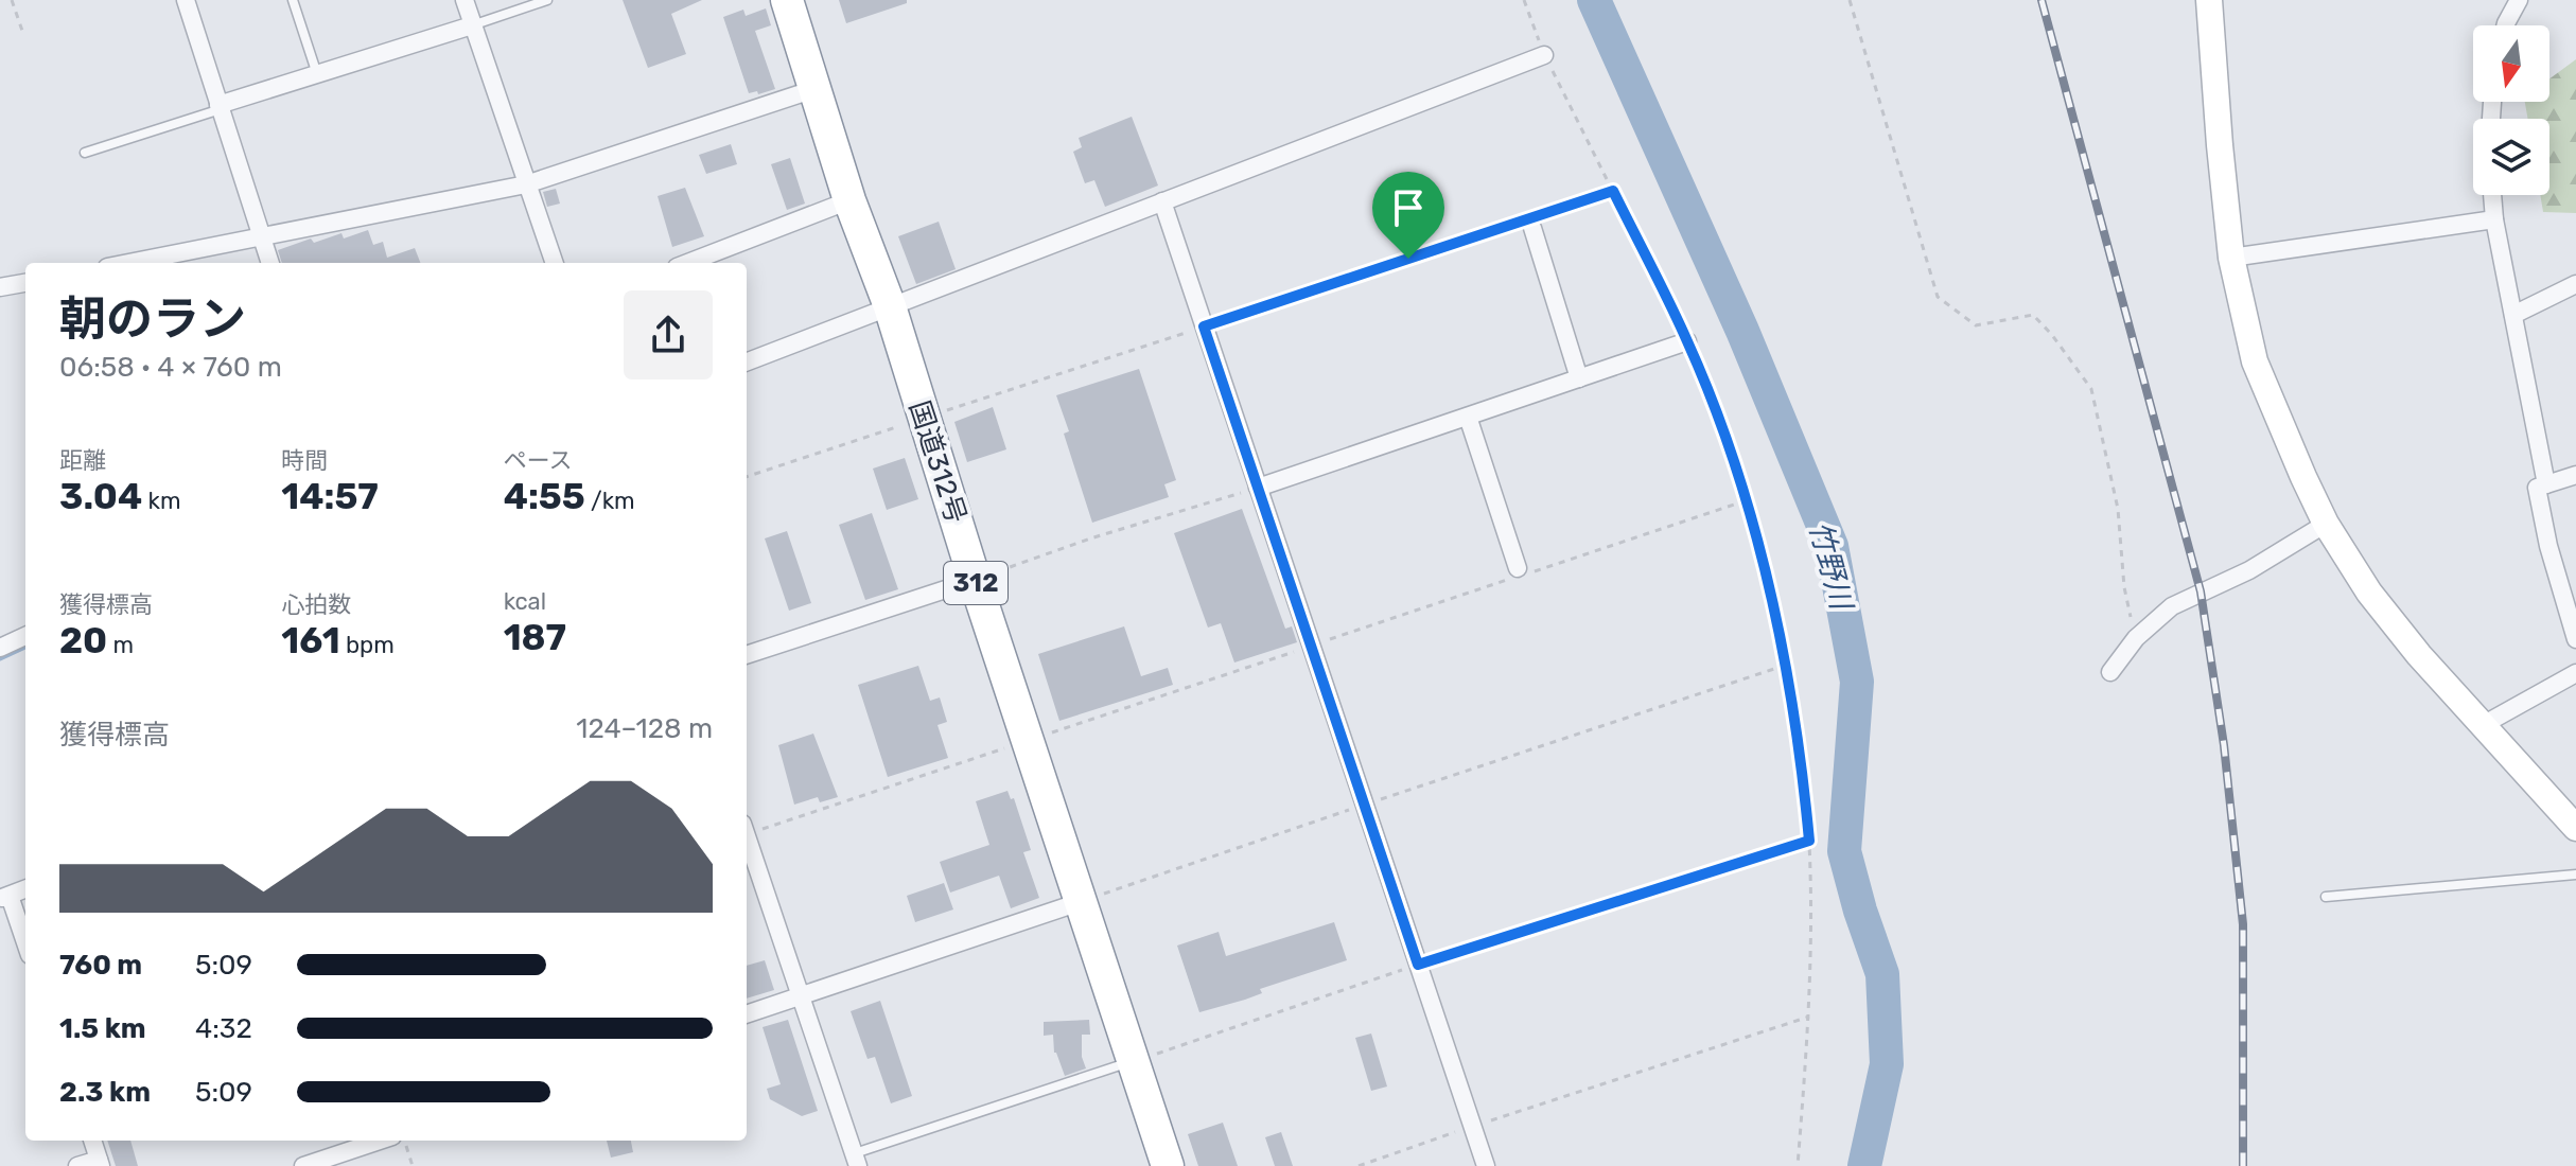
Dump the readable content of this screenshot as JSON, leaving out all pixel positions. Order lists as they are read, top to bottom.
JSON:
{
  "streets": {
    "highway": ["国道312号", "312"]
  },
  "water": ["竹野川"],
  "north": "bottom",
  "page": {
    "heading": ["朝のラン", "06:58 · 4 × 760 m"],
    "stats": [
      ["距離", "3.04 km"],
      ["時間", "14:57"],
      ["ペース", "4:55 /km"],
      ["獲得標高", "20 m"],
      ["心拍数", "161 bpm"],
      ["kcal", "187"]
    ],
    "chart": ["獲得標高", "124–128 m"],
    "list": [
      {
        "name": "760 m",
        "note": "5:09"
      },
      {
        "name": "1.5 km",
        "note": "4:32"
      },
      {
        "name": "2.3 km",
        "note": "5:09"
      }
    ]
  }
}
